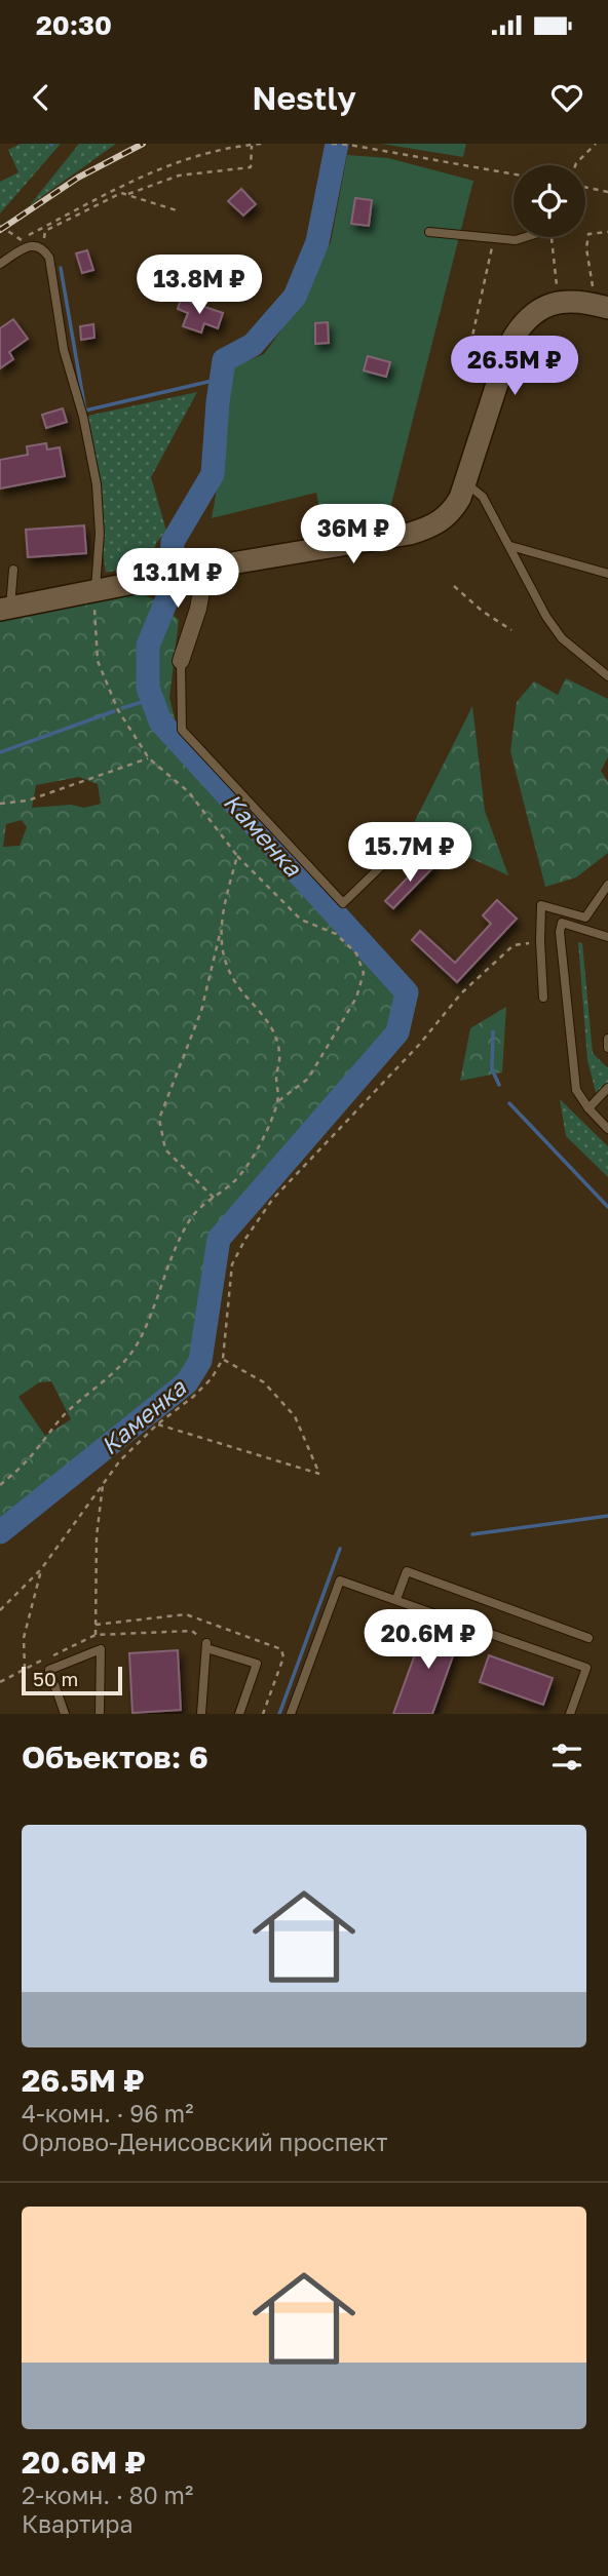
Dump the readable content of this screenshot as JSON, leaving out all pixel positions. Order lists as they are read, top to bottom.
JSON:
{
  "water": ["Каменка"],
  "scale_bar": "50 m",
  "page": {
    "status": "20:30",
    "header": "Nestly",
    "price": [
      "13.8M ₽",
      "26.5M ₽",
      "36M ₽",
      "13.1M ₽",
      "15.7M ₽",
      "20.6M ₽"
    ],
    "scale": "50 m",
    "heading": "Объектов: 6",
    "list": [
      {
        "name": "26.5M ₽",
        "note": "4-комн. · 96 m² · Орлово-Денисовский проспект"
      },
      {
        "name": "20.6M ₽",
        "note": "2-комн. · 80 m² · Квартира"
      }
    ]
  }
}
